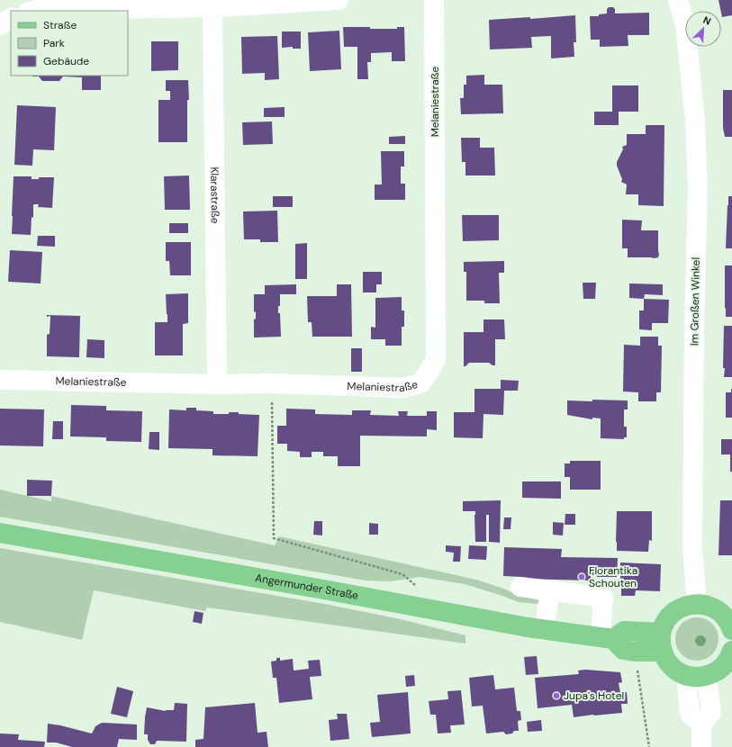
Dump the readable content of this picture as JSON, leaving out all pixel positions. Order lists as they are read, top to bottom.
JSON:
{
  "streets": {
    "main road": ["Angermunder Straße"],
    "street": ["Melaniestraße", "Klarastraße", "Im Großen Winkel"]
  },
  "crossings": [
    ["Melaniestraße", "Klarastraße"]
  ],
  "places": ["Florantika Schouten", "Jupa's Hotel"],
  "legend": ["Straße", "Park", "Gebäude"],
  "north": "top right"
}
